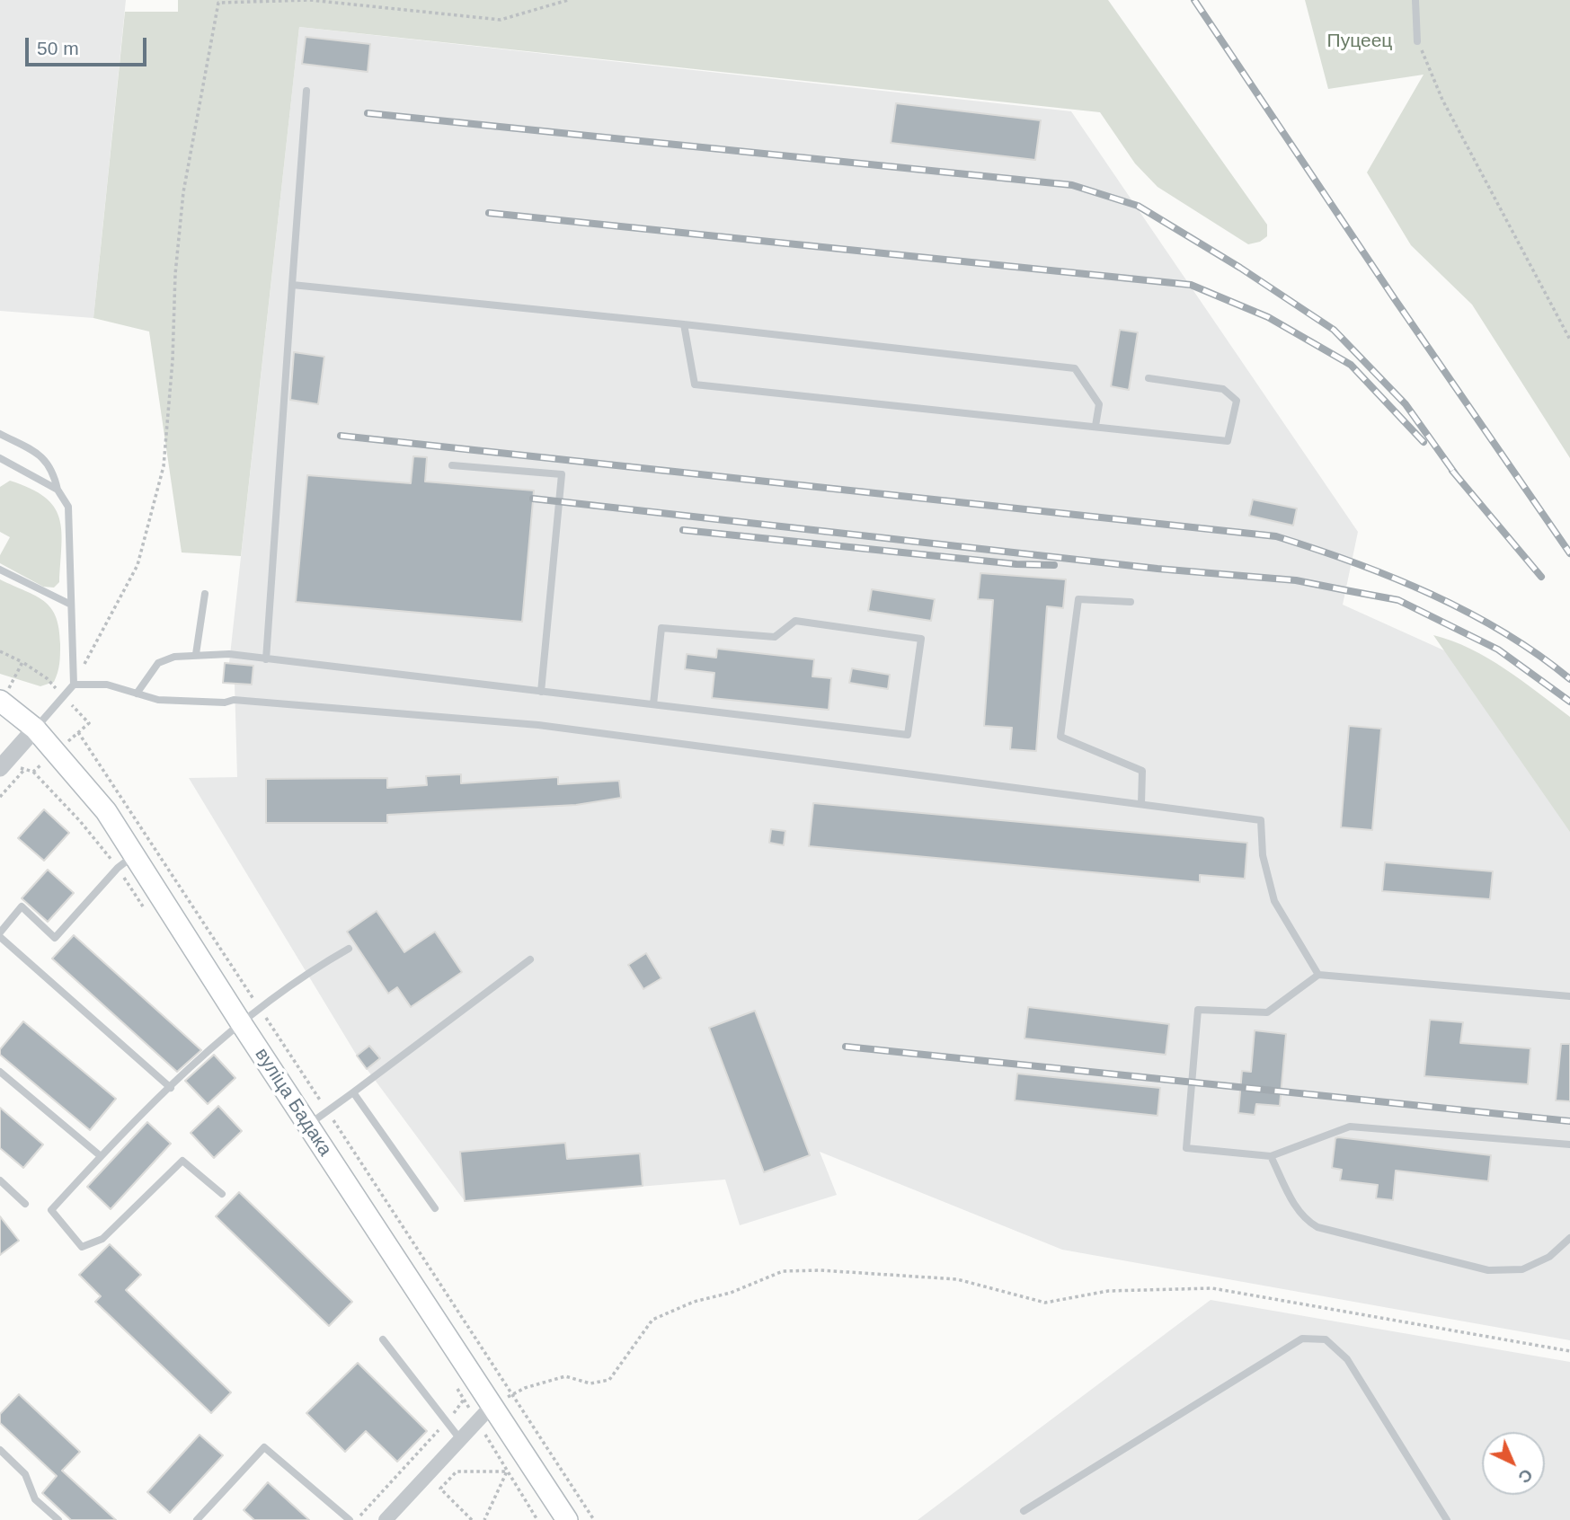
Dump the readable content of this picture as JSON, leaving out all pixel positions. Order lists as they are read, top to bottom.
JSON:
{
  "streets": {
    "main road": ["вуліца Бадака"]
  },
  "parks": ["Пуцеец"],
  "scale_bar": "50 m",
  "north": "bottom right"
}
